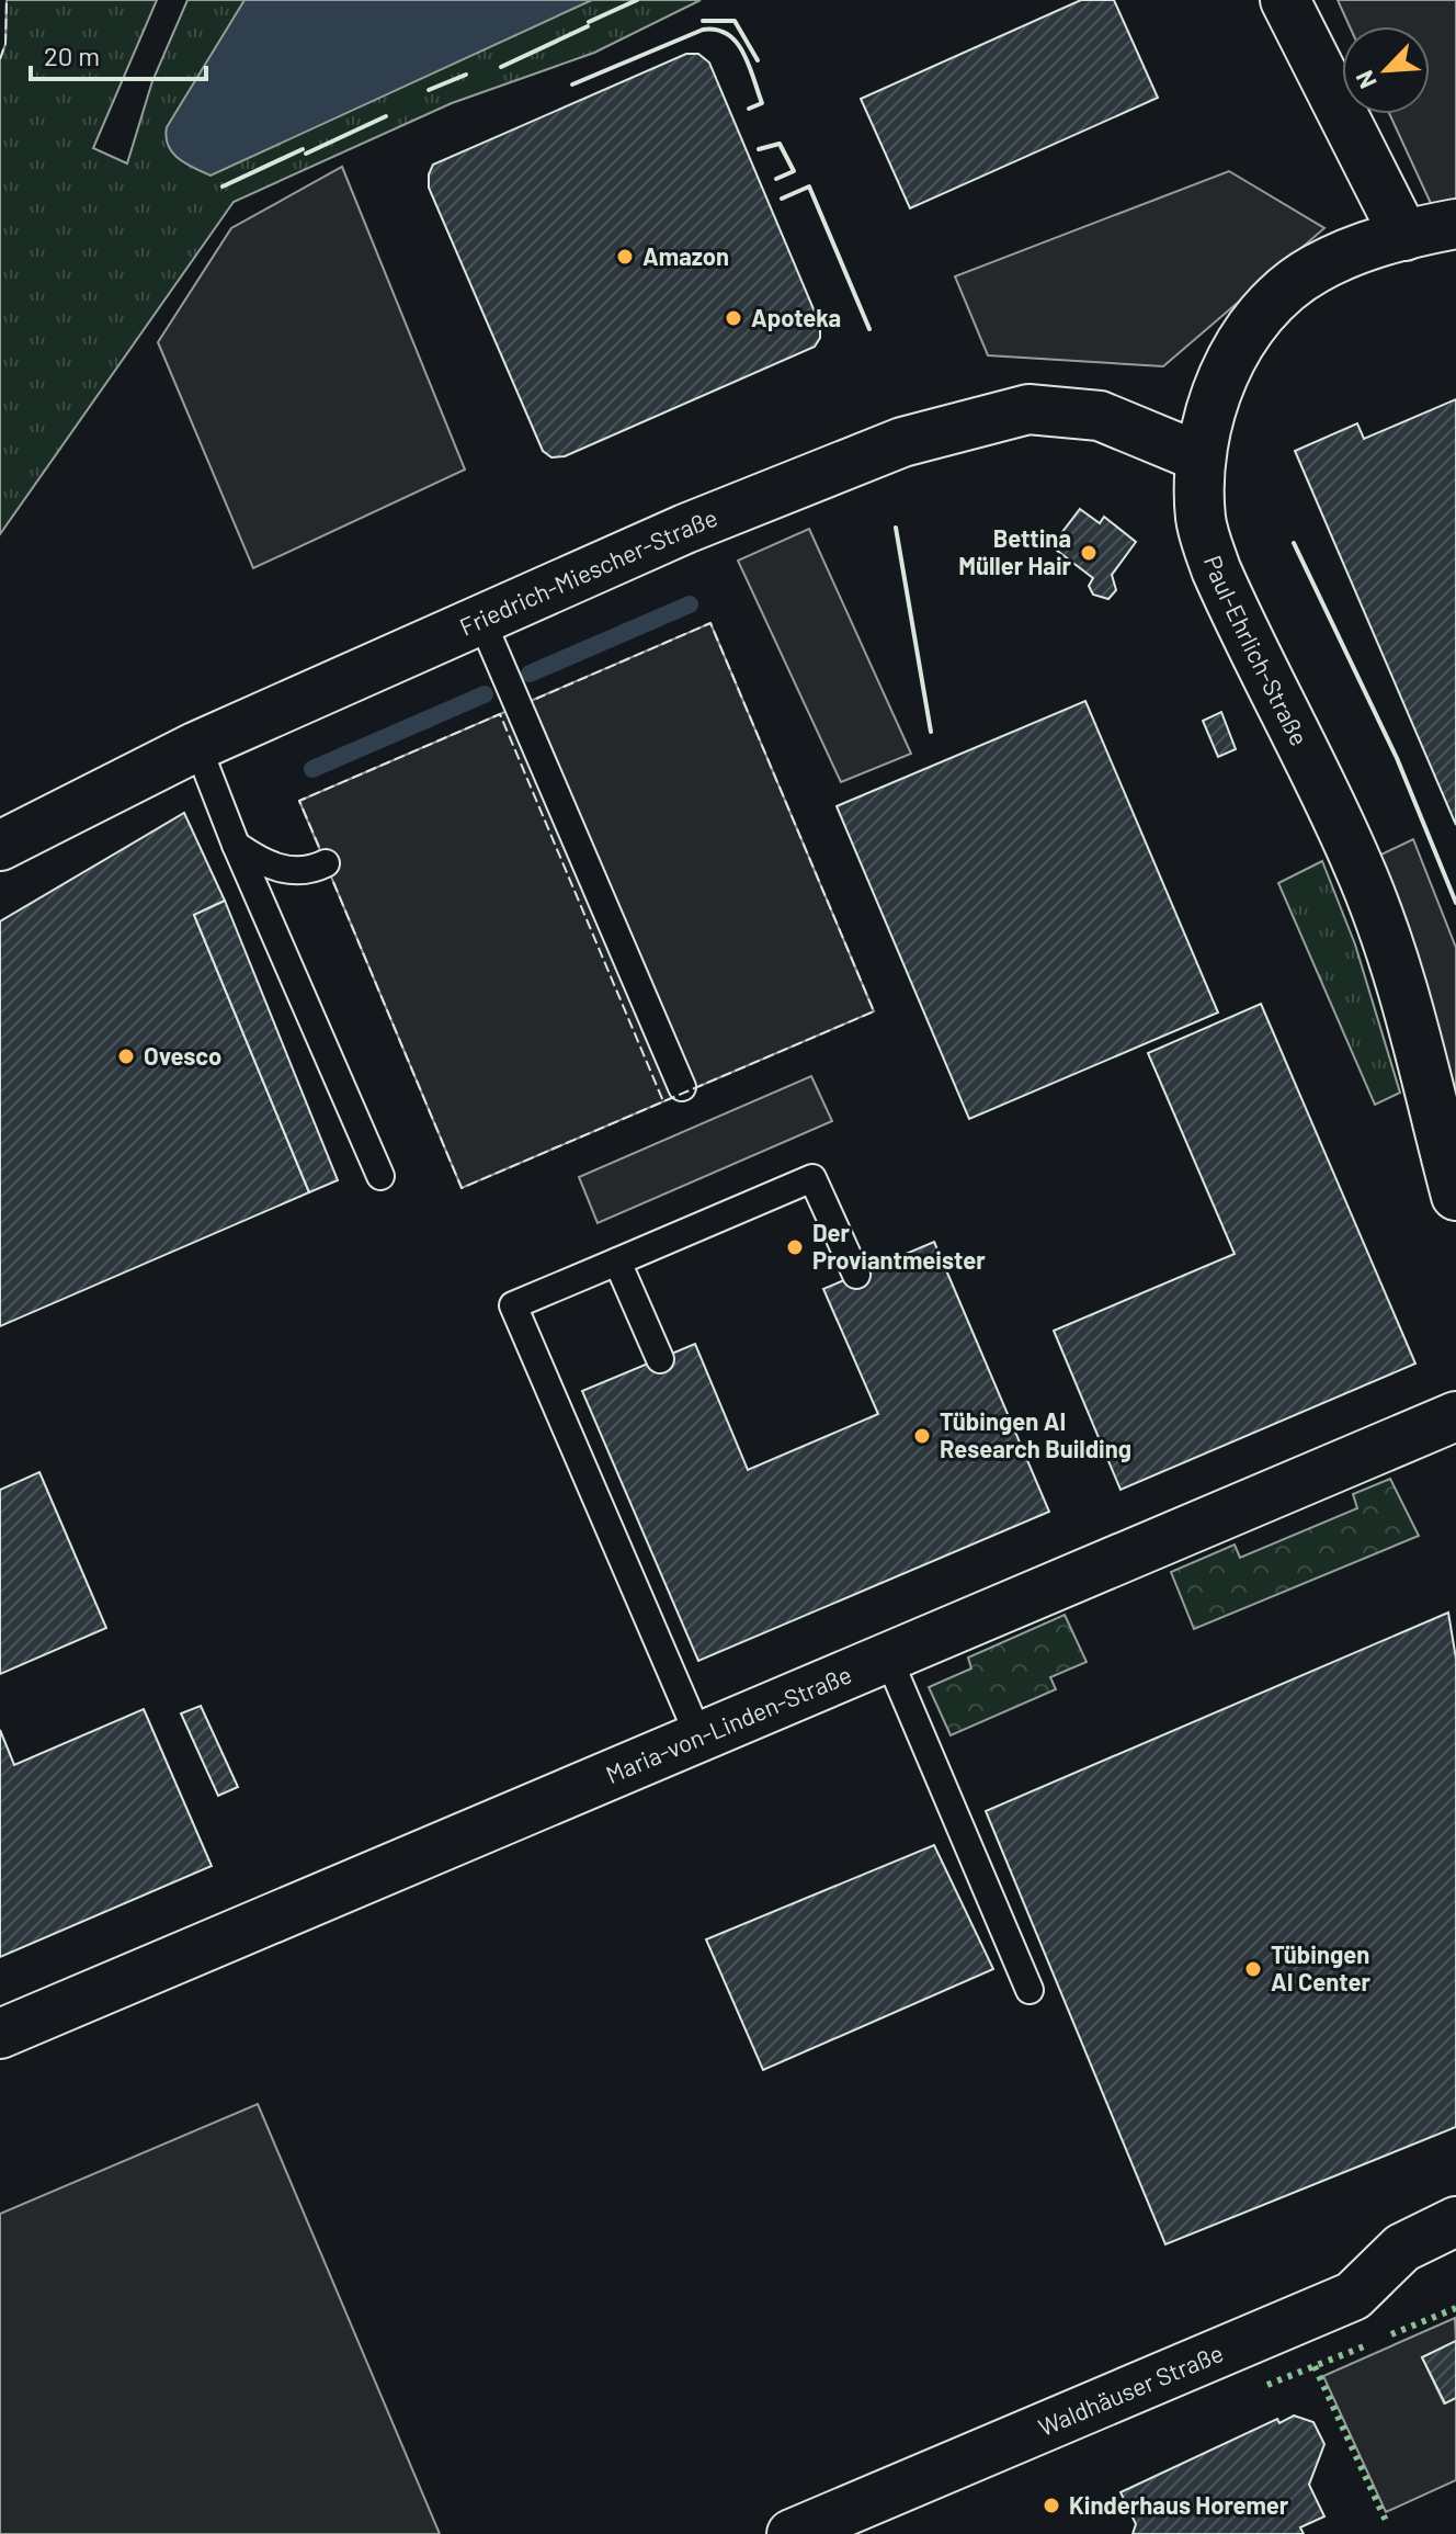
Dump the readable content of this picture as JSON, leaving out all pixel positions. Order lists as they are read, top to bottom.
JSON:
{
  "streets": {
    "street": [
      "Friedrich-Miescher-Straße",
      "Paul-Ehrlich-Straße",
      "Maria-von-Linden-Straße",
      "Waldhäuser Straße"
    ]
  },
  "crossings": [
    ["Friedrich-Miescher-Straße", "Paul-Ehrlich-Straße"]
  ],
  "places": [
    "Amazon",
    "Apoteka",
    "Bettina Müller Hair",
    "Ovesco",
    "Der Proviantmeister",
    "Tübingen AI Research Building",
    "Tübingen AI Center",
    "Kinderhaus Horemer"
  ],
  "scale_bar": "20 m",
  "north": "bottom left"
}
